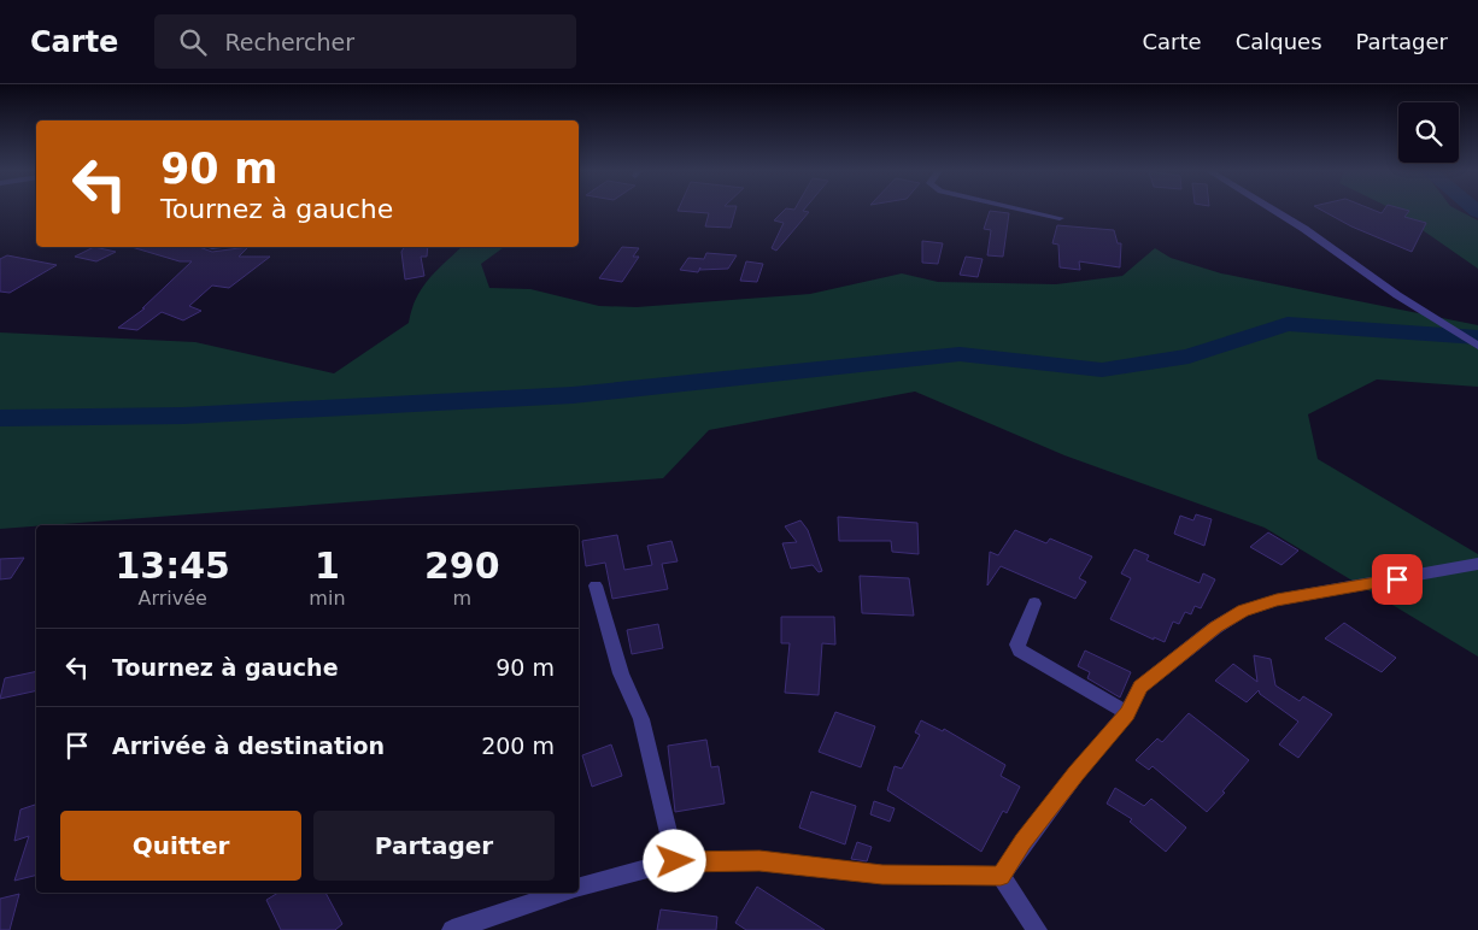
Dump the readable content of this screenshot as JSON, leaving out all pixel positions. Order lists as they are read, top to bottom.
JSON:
{
  "page": {
    "header": "Carte",
    "search": "Rechercher",
    "nav": ["Carte", "Calques", "Partager"],
    "turn": ["90 m", "Tournez à gauche"],
    "eta": [
      "13:45",
      "Arrivée",
      "1",
      "min",
      "290",
      "m"
    ],
    "list": [
      {
        "name": "Tournez à gauche",
        "value": "90 m"
      },
      {
        "name": "Arrivée à destination",
        "value": "200 m"
      }
    ],
    "buttons": ["Quitter", "Partager"]
  }
}
